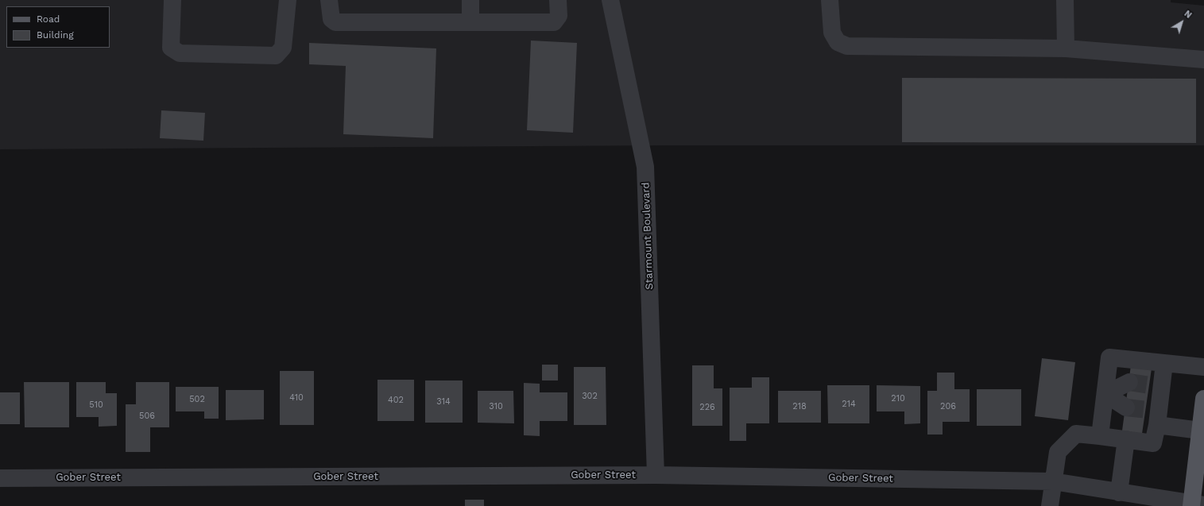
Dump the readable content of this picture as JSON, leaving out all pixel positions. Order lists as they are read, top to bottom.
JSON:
{
  "streets": {
    "street": ["Starmount Boulevard", "Gober Street"]
  },
  "crossings": [
    ["Starmount Boulevard", "Gober Street"]
  ],
  "house_numbers": [
    "302",
    "410",
    "210",
    "502",
    "402",
    "314",
    "214",
    "510",
    "310",
    "218",
    "206",
    "226",
    "506"
  ],
  "legend": ["Road", "Building"],
  "north": "top right"
}
